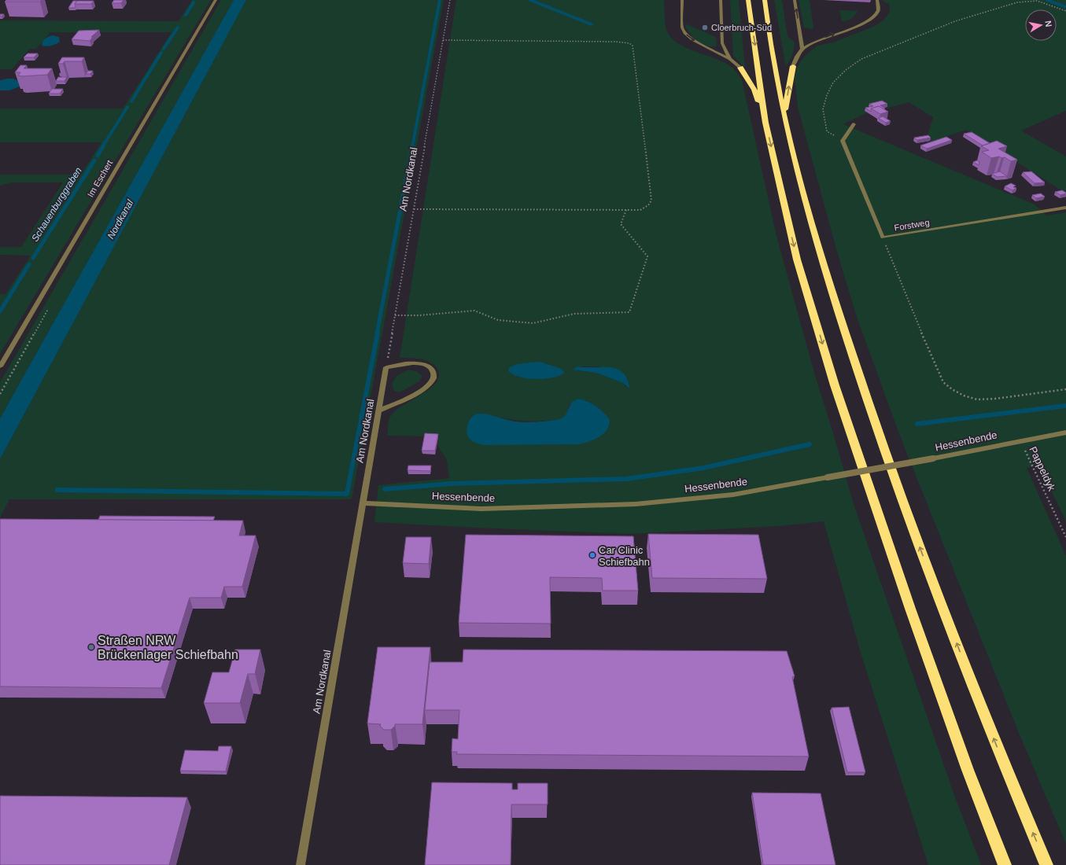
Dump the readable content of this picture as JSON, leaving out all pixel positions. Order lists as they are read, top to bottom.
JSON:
{
  "streets": {
    "street": [
      "Im Eschert",
      "Am Nordkanal",
      "Forstweg",
      "Hessenbende"
    ],
    "path": ["Pappeldyk"]
  },
  "crossings": [
    ["Am Nordkanal", "Hessenbende"],
    ["Hessenbende", "Pappeldyk"]
  ],
  "water": ["Schauenburggraben", "Nordkanal"],
  "places": ["Cloerbruch-Süd", "Car Clinic Schiefbahn", "Straßen NRW Brückenlager Schiefbahn"],
  "north": "right"
}
